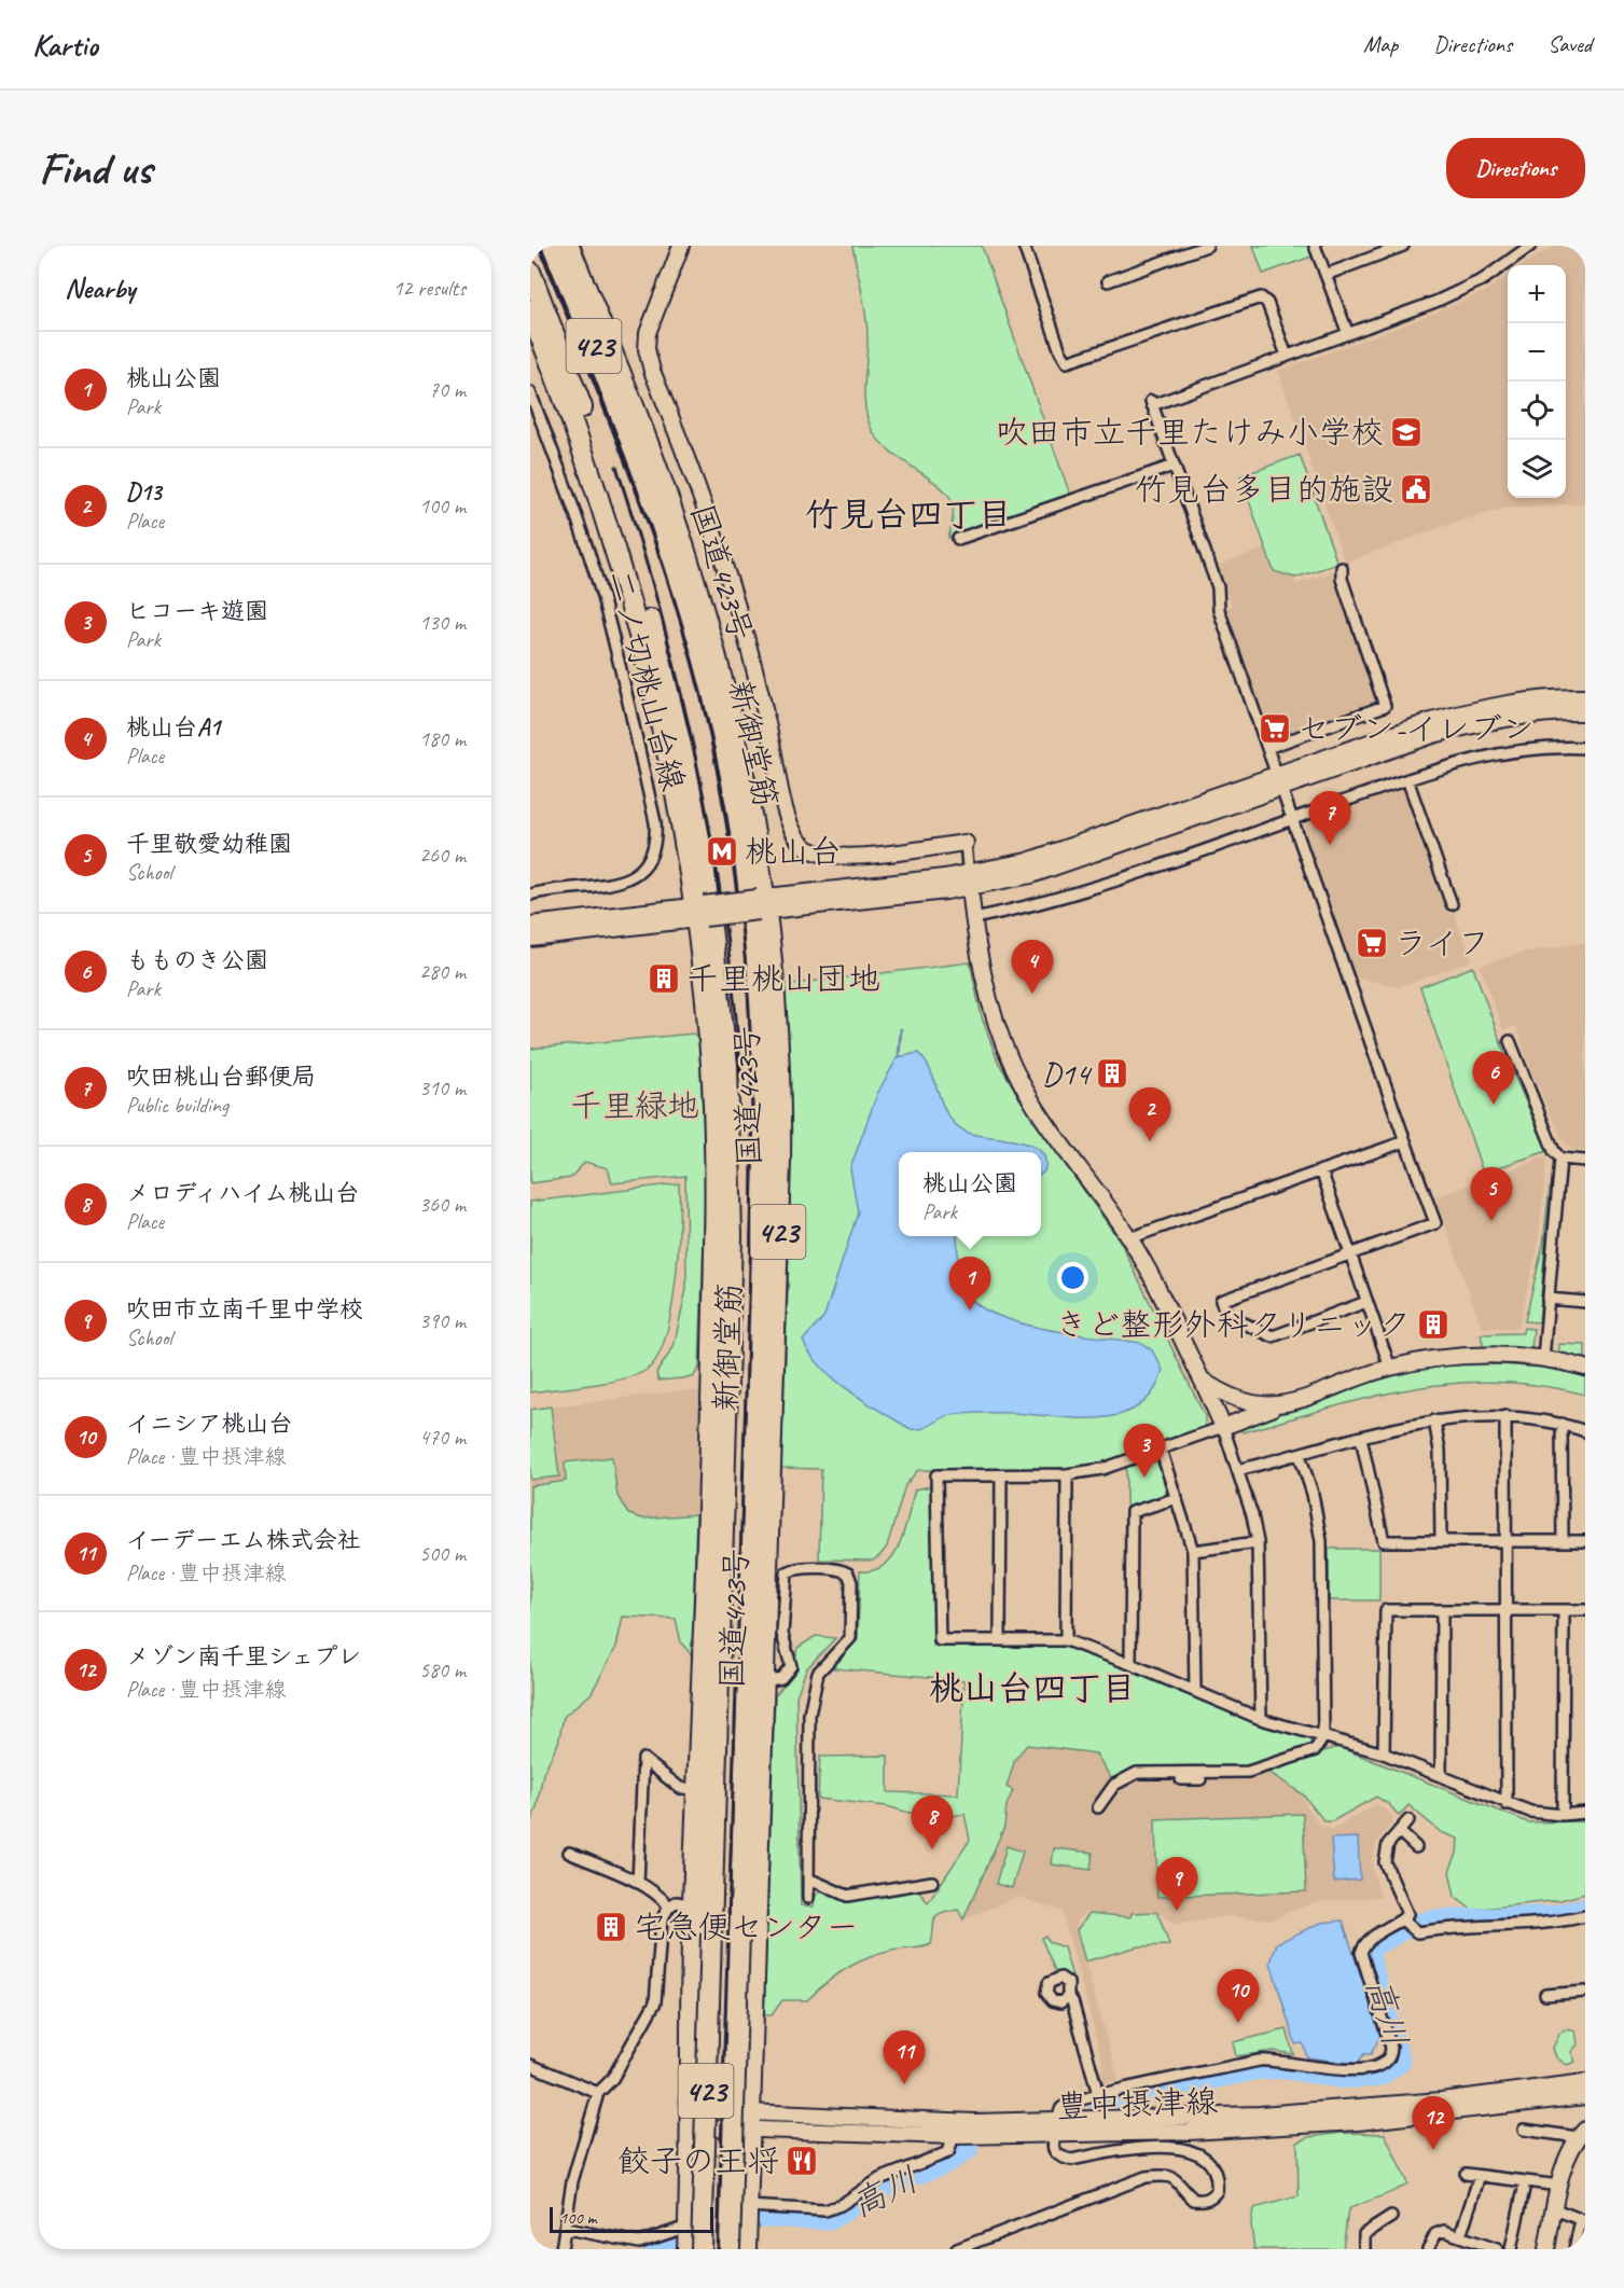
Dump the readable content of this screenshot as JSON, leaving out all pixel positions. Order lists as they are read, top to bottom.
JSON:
{
  "streets": {
    "highway": ["423", "国道423号", "新御堂筋"],
    "street": ["二ノ切桃山台線", "豊中摂津線"]
  },
  "crossings": [
    ["国道423号", "豊中摂津線"]
  ],
  "districts": ["竹見台四丁目", "桃山台四丁目"],
  "water": ["高川"],
  "parks": ["千里緑地"],
  "places": {
    "school or university": ["吹田市立千里たけみ小学校"],
    "public building": ["竹見台多目的施設"],
    "supermarket": ["セブン-イレブン", "ライフ"],
    "metro station": ["桃山台"],
    "building": [
      "千里桃山団地",
      "D14",
      "きど整形外科クリニック",
      "宅急便センター"
    ],
    "restaurant": ["餃子の王将"]
  },
  "scale_bar": "100 m",
  "page": {
    "header": "Kartio",
    "nav": ["Map", "Directions", "Saved"],
    "buttons": "Directions",
    "title": "Find us",
    "heading": ["Nearby", "12 results"],
    "map_buttons": ["+", "−"],
    "list": [
      {
        "mark": "1",
        "name": "桃山公園",
        "note": "Park",
        "value": "70 m"
      },
      {
        "mark": "2",
        "name": "D13",
        "note": "Place",
        "value": "100 m"
      },
      {
        "mark": "3",
        "name": "ヒコーキ遊園",
        "note": "Park",
        "value": "130 m"
      },
      {
        "mark": "4",
        "name": "桃山台A1",
        "note": "Place",
        "value": "180 m"
      },
      {
        "mark": "5",
        "name": "千里敬愛幼稚園",
        "note": "School",
        "value": "260 m"
      },
      {
        "mark": "6",
        "name": "もものき公園",
        "note": "Park",
        "value": "280 m"
      },
      {
        "mark": "7",
        "name": "吹田桃山台郵便局",
        "note": "Public building",
        "value": "310 m"
      },
      {
        "mark": "8",
        "name": "メロディハイム桃山台",
        "note": "Place",
        "value": "360 m"
      },
      {
        "mark": "9",
        "name": "吹田市立南千里中学校",
        "note": "School",
        "value": "390 m"
      },
      {
        "mark": "10",
        "name": "イニシア桃山台",
        "note": "Place · 豊中摂津線",
        "value": "470 m"
      },
      {
        "mark": "11",
        "name": "イーデーエム株式会社",
        "note": "Place · 豊中摂津線",
        "value": "500 m"
      },
      {
        "mark": "12",
        "name": "メゾン南千里シェプレ",
        "note": "Place · 豊中摂津線",
        "value": "580 m"
      }
    ],
    "pins": [
      "7",
      "4",
      "6",
      "2",
      "5",
      "1",
      "3",
      "8",
      "9",
      "10",
      "11",
      "12"
    ],
    "popup": ["桃山公園", "Park"],
    "scale": "100 m"
  }
}
